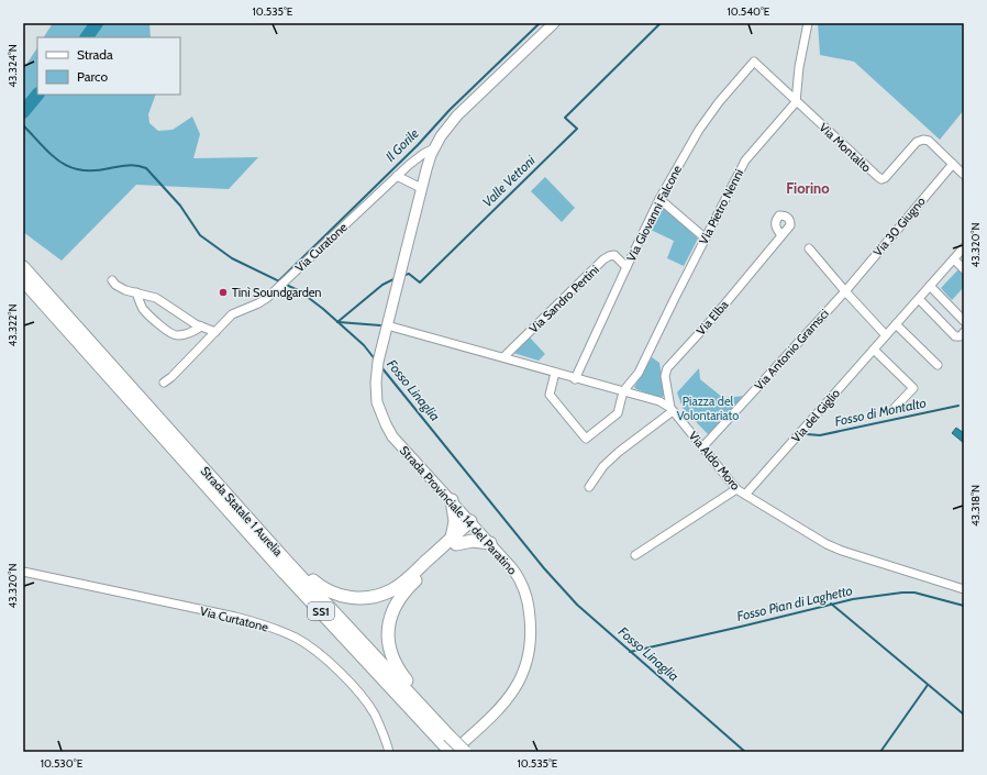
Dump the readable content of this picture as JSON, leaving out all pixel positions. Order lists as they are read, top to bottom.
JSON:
{
  "streets": {
    "highway": ["Strada Statale 1 Aurelia", "SS1"],
    "main road": ["Strada Provinciale 14 del Paratino"],
    "street": [
      "Via Montalto",
      "Via Pietro Nenni",
      "Via Giovanni Falcone",
      "Via 30 Giugno",
      "Via Curatone",
      "Via Sandro Pertini",
      "Via Elba",
      "Via Antonio Gramsci",
      "Via del Giglio",
      "Via Aldo Moro",
      "Via Curtatone"
    ]
  },
  "crossings": [
    ["Via Montalto", "Via Pietro Nenni"],
    ["Via Montalto", "Via Giovanni Falcone"],
    ["Via Montalto", "Via 30 Giugno"],
    ["Via Pietro Nenni", "Via Giovanni Falcone"],
    ["Via Pietro Nenni", "Via Aldo Moro"],
    ["Via Giovanni Falcone", "Via Sandro Pertini"],
    ["Via Giovanni Falcone", "Via Aldo Moro"],
    ["Via 30 Giugno", "Via Antonio Gramsci"],
    ["Via Curatone", "Strada Provinciale 14 del Paratino"],
    ["Via Sandro Pertini", "Via Aldo Moro"],
    ["Via Elba", "Via Aldo Moro"],
    ["Via Antonio Gramsci", "Via Aldo Moro"],
    ["Via del Giglio", "Via Aldo Moro"],
    ["Via Aldo Moro", "Strada Provinciale 14 del Paratino"],
    ["Strada Provinciale 14 del Paratino", "Strada Statale 1 Aurelia"]
  ],
  "districts": ["Fiorino"],
  "water": [
    "Il Gorile",
    "Valle Vettoni",
    "Fosso Linaglia",
    "Fosso di Montalto",
    "Fosso Pian di Laghetto"
  ],
  "parks": ["Piazza del Volontariato"],
  "places": ["Tinì Soundgarden"],
  "legend": ["Strada", "Parco"],
  "coordinates": [
    "10.535°E",
    "10.540°E",
    "43.324°N",
    "43.320°N",
    "43.322°N",
    "43.318°N",
    "10.530°E"
  ]
}
